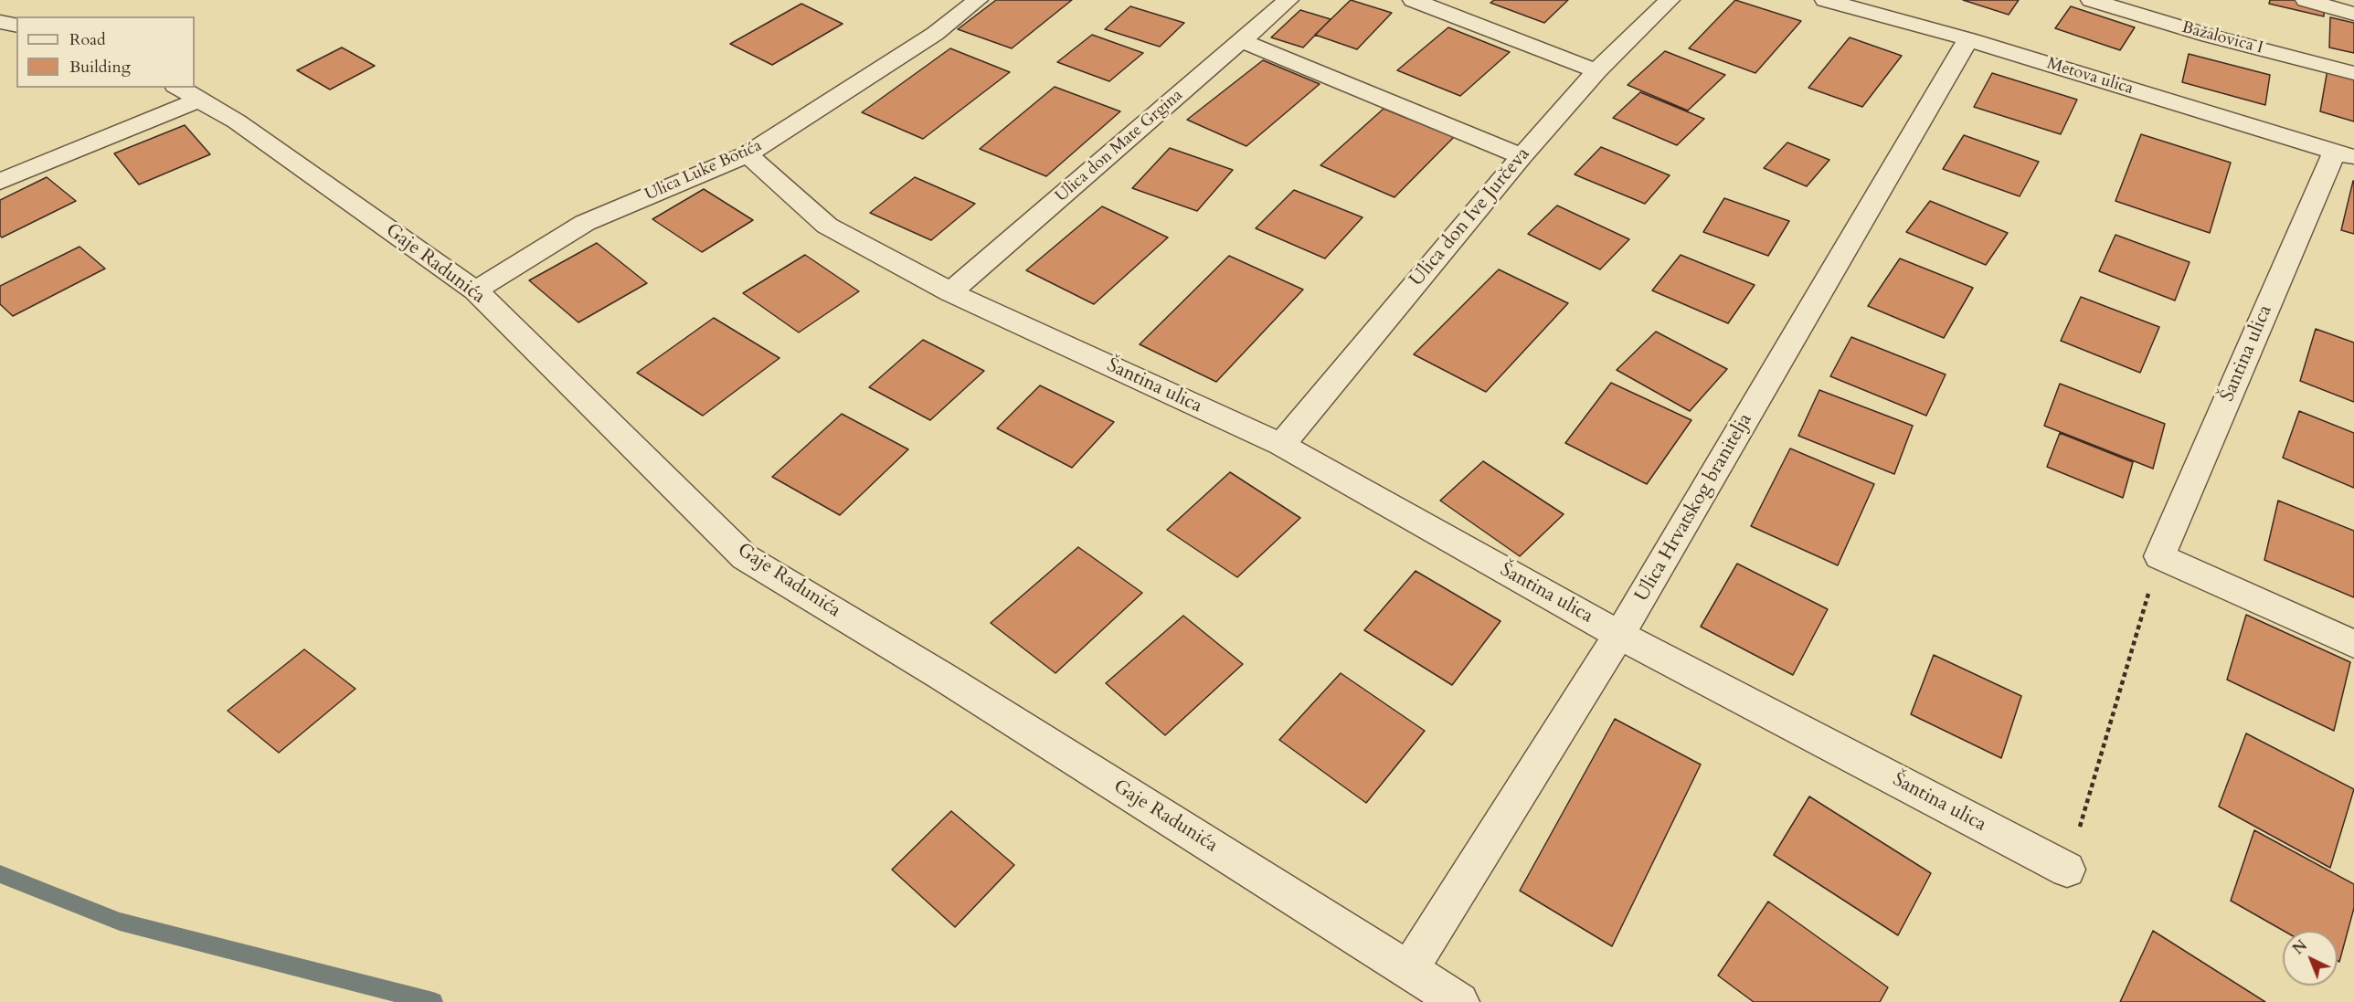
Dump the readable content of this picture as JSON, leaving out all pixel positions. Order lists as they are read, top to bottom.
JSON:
{
  "streets": {
    "street": [
      "Bažalovica I",
      "Metova ulica",
      "Ulica don Mate Grgina",
      "Ulica Luke Botića",
      "Ulica don Ive Jurčeva",
      "Gaje Radunića",
      "Šantina ulica",
      "Ulica Hrvatskog branitelja"
    ]
  },
  "crossings": [
    ["Metova ulica", "Šantina ulica"],
    ["Metova ulica", "Ulica Hrvatskog branitelja"],
    ["Ulica don Mate Grgina", "Šantina ulica"],
    ["Ulica Luke Botića", "Gaje Radunića"],
    ["Ulica Luke Botića", "Šantina ulica"],
    ["Ulica don Ive Jurčeva", "Šantina ulica"],
    ["Gaje Radunića", "Ulica Hrvatskog branitelja"],
    ["Šantina ulica", "Ulica Hrvatskog branitelja"]
  ],
  "legend": ["Road", "Building"],
  "north": "top left"
}
